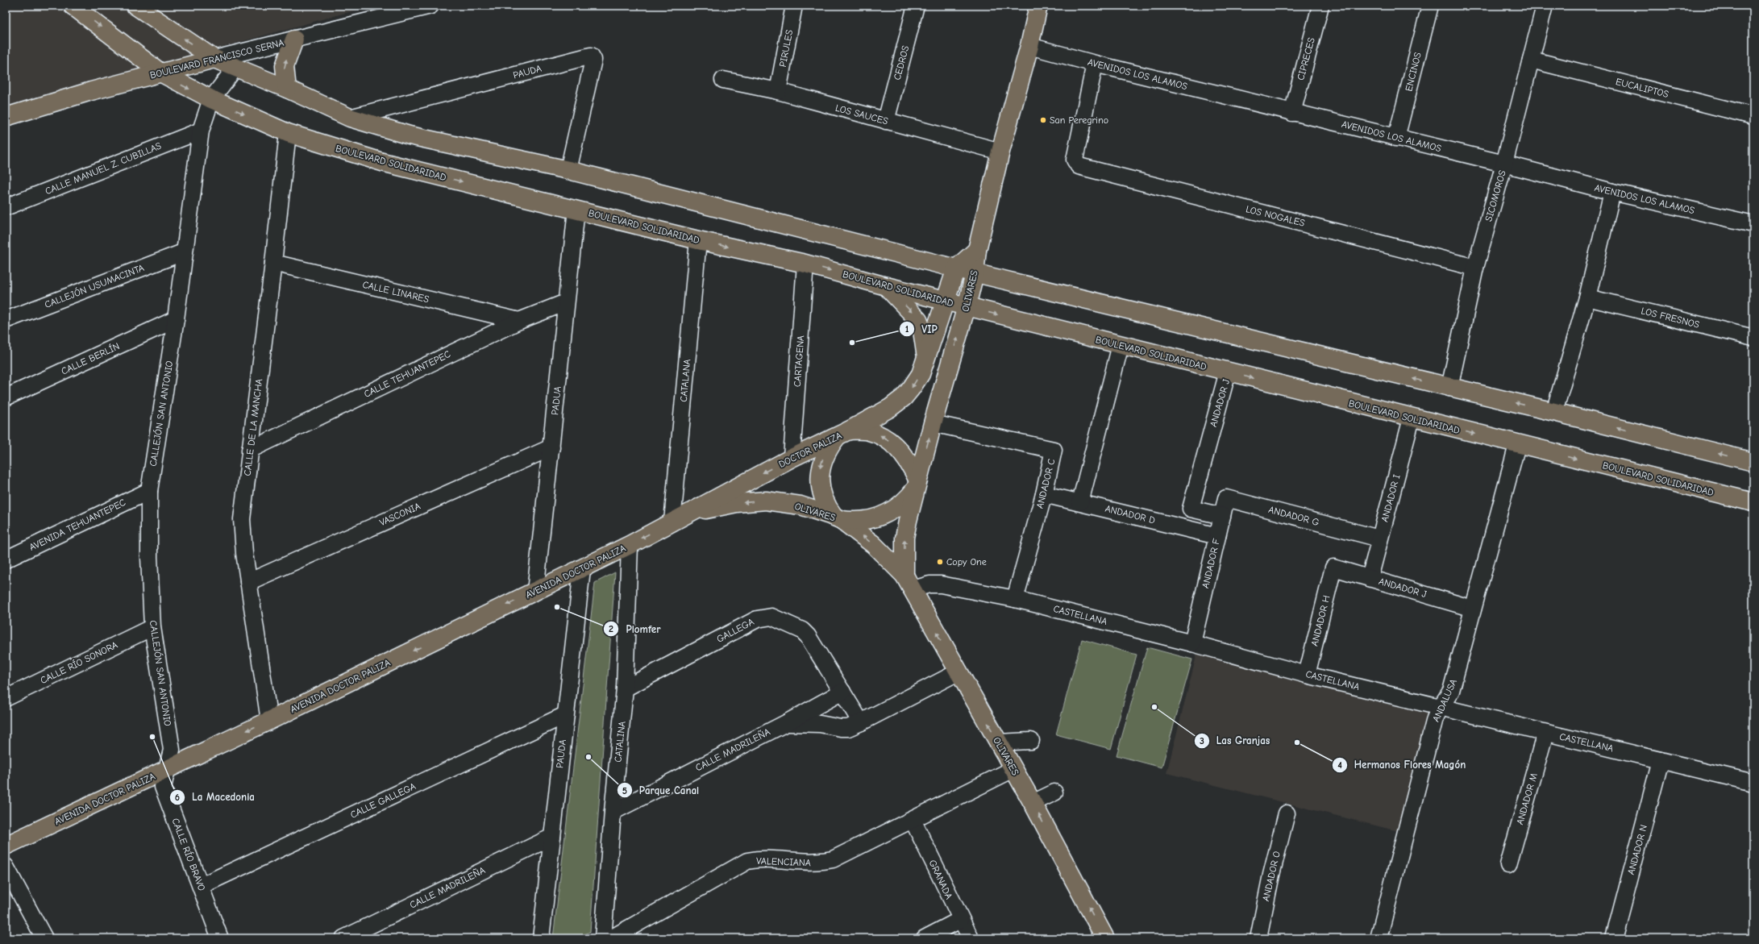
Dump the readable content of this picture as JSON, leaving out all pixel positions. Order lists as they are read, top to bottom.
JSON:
{
  "streets": {
    "main road": [
      "BOULEVARD FRANCISCO SERNA",
      "BOULEVARD SOLIDARIDAD",
      "OLIVARES",
      "DOCTOR PALIZA",
      "AVENIDA DOCTOR PALIZA"
    ],
    "street": [
      "PIRULES",
      "CIPRECES",
      "CEDROS",
      "PAUDA",
      "ENCINOS",
      "AVENIDOS LOS ALAMOS",
      "EUCALIPTOS",
      "LOS SAUCES",
      "CALLE MANUEL Z. CUBILLAS",
      "SICOMOROS",
      "LOS NOGALES",
      "CALLEJÓN USUMACINTA",
      "CALLE LINARES",
      "LOS FRESNOS",
      "CALLE BERLÍN",
      "CARTAGENA",
      "CALLE TEHUANTEPEC",
      "CATALANA",
      "PADUA",
      "ANDADOR J",
      "CALLEJÓN SAN ANTONIO",
      "CALLE DE LA MANCHA",
      "ANDADOR C",
      "ANDADOR I",
      "VASCONIA",
      "ANDADOR D",
      "ANDADOR G",
      "AVENIDA TEHUANTEPEC",
      "ANDADOR F",
      "CASTELLANA",
      "ANDADOR H",
      "GALLEGA",
      "CALLE RÍO SONORA",
      "ANDALUSA",
      "CATALINA",
      "CALLE MADRILEÑA",
      "ANDADOR M",
      "CALLE GALLEGA",
      "ANDADOR N",
      "CALLE RÍO BRAVO",
      "VALENCIANA",
      "ANDADOR O",
      "GRANADA"
    ]
  },
  "crossings": [
    ["PIRULES", "LOS SAUCES"],
    ["BOULEVARD FRANCISCO SERNA", "BOULEVARD SOLIDARIDAD"],
    ["CIPRECES", "AVENIDOS LOS ALAMOS"],
    ["CEDROS", "LOS SAUCES"],
    ["PAUDA", "AVENIDA DOCTOR PALIZA"],
    ["PAUDA", "CALLE MADRILEÑA"],
    ["PAUDA", "CALLE GALLEGA"],
    ["ENCINOS", "AVENIDOS LOS ALAMOS"],
    ["AVENIDOS LOS ALAMOS", "SICOMOROS"],
    ["AVENIDOS LOS ALAMOS", "LOS NOGALES"],
    ["AVENIDOS LOS ALAMOS", "OLIVARES"],
    ["EUCALIPTOS", "SICOMOROS"],
    ["LOS SAUCES", "OLIVARES"],
    ["BOULEVARD SOLIDARIDAD", "OLIVARES"],
    ["BOULEVARD SOLIDARIDAD", "CARTAGENA"],
    ["BOULEVARD SOLIDARIDAD", "CATALANA"],
    ["BOULEVARD SOLIDARIDAD", "PADUA"],
    ["BOULEVARD SOLIDARIDAD", "ANDADOR J"],
    ["BOULEVARD SOLIDARIDAD", "CALLEJÓN SAN ANTONIO"],
    ["BOULEVARD SOLIDARIDAD", "CALLE DE LA MANCHA"],
    ["BOULEVARD SOLIDARIDAD", "DOCTOR PALIZA"],
    ["BOULEVARD SOLIDARIDAD", "ANDADOR I"],
    ["BOULEVARD SOLIDARIDAD", "ANDALUSA"],
    ["CALLE MANUEL Z. CUBILLAS", "CALLEJÓN SAN ANTONIO"],
    ["SICOMOROS", "LOS NOGALES"],
    ["CALLEJÓN USUMACINTA", "CALLEJÓN SAN ANTONIO"],
    ["OLIVARES", "CATALANA"],
    ["OLIVARES", "DOCTOR PALIZA"],
    ["OLIVARES", "ANDADOR C"],
    ["OLIVARES", "AVENIDA DOCTOR PALIZA"],
    ["OLIVARES", "CASTELLANA"],
    ["OLIVARES", "VALENCIANA"],
    ["CALLE LINARES", "CALLE TEHUANTEPEC"],
    ["CALLE LINARES", "CALLE DE LA MANCHA"],
    ["CALLE BERLÍN", "CALLEJÓN SAN ANTONIO"],
    ["CARTAGENA", "DOCTOR PALIZA"],
    ["CALLE TEHUANTEPEC", "PADUA"],
    ["CALLE TEHUANTEPEC", "CALLE DE LA MANCHA"],
    ["CATALANA", "DOCTOR PALIZA"],
    ["CATALANA", "AVENIDA DOCTOR PALIZA"],
    ["PADUA", "VASCONIA"],
    ["PADUA", "AVENIDA DOCTOR PALIZA"],
    ["ANDADOR J", "ANDADOR I"],
    ["ANDADOR J", "ANDADOR G"],
    ["ANDADOR J", "ANDADOR F"],
    ["ANDADOR J", "ANDADOR H"],
    ["ANDADOR J", "ANDALUSA"],
    ["CALLEJÓN SAN ANTONIO", "AVENIDA TEHUANTEPEC"],
    ["CALLEJÓN SAN ANTONIO", "AVENIDA DOCTOR PALIZA"],
    ["CALLEJÓN SAN ANTONIO", "CALLE RÍO SONORA"],
    ["CALLEJÓN SAN ANTONIO", "CALLE RÍO BRAVO"],
    ["CALLE DE LA MANCHA", "VASCONIA"],
    ["CALLE DE LA MANCHA", "AVENIDA DOCTOR PALIZA"],
    ["DOCTOR PALIZA", "AVENIDA DOCTOR PALIZA"],
    ["ANDADOR C", "ANDADOR D"],
    ["ANDADOR C", "CASTELLANA"],
    ["ANDADOR I", "ANDADOR G"],
    ["ANDADOR D", "ANDADOR F"],
    ["ANDADOR G", "ANDADOR F"],
    ["ANDADOR F", "CASTELLANA"],
    ["AVENIDA DOCTOR PALIZA", "CATALINA"],
    ["AVENIDA DOCTOR PALIZA", "CALLE RÍO BRAVO"],
    ["CASTELLANA", "ANDADOR H"],
    ["CASTELLANA", "ANDALUSA"],
    ["CASTELLANA", "ANDADOR M"],
    ["CASTELLANA", "ANDADOR N"],
    ["GALLEGA", "CATALINA"],
    ["GALLEGA", "CALLE MADRILEÑA"],
    ["CATALINA", "CALLE MADRILEÑA"],
    ["CALLE GALLEGA", "CALLE RÍO BRAVO"],
    ["VALENCIANA", "GRANADA"]
  ],
  "one_way": ["OLIVARES", "DOCTOR PALIZA", "AVENIDA DOCTOR PALIZA"],
  "places": [
    "San Peregrino",
    "VIP",
    "Copy One",
    "Plomfer",
    "Las Granjas",
    "La Macedonia",
    "Hermanos Flores Magón",
    "Parque Canal"
  ]
}
